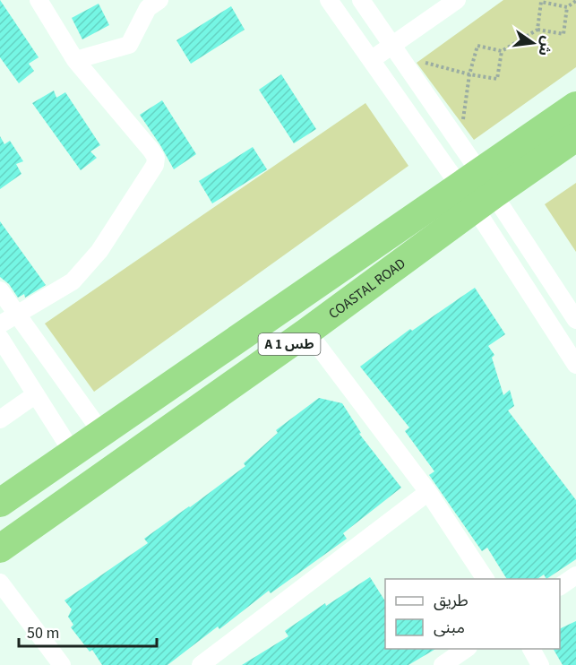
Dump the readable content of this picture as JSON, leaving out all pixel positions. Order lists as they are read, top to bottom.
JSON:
{
  "streets": {
    "highway": ["COASTAL ROAD", "A 1 طس"]
  },
  "legend": ["طريق", "مبنى"],
  "scale_bar": "50 m",
  "north": "right"
}
